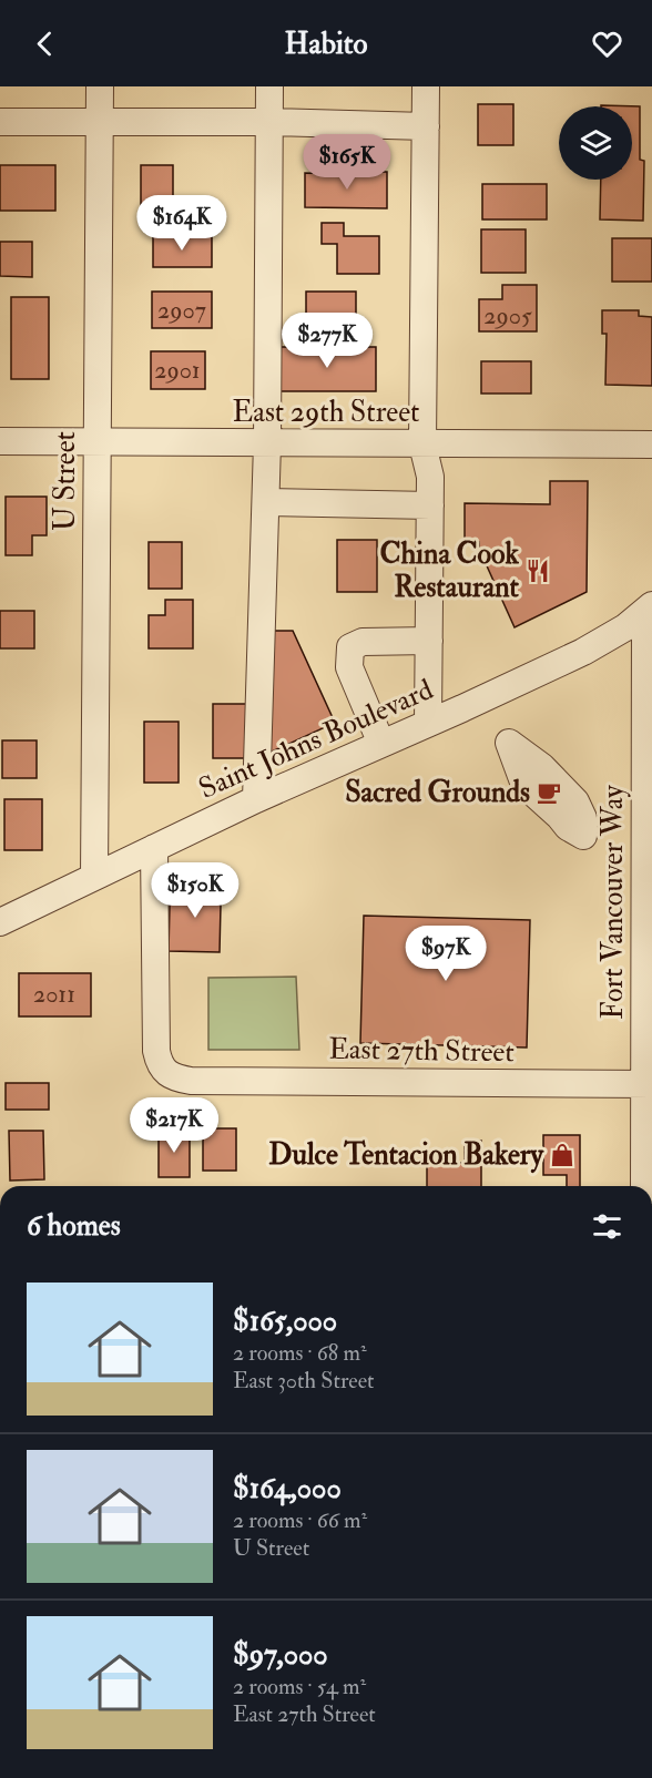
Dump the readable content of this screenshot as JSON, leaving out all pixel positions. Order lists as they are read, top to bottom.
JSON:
{
  "streets": {
    "street": [
      "East 29th Street",
      "U Street",
      "Saint Johns Boulevard",
      "Fort Vancouver Way",
      "East 27th Street"
    ]
  },
  "crossings": [
    ["East 29th Street", "U Street"],
    ["U Street", "Saint Johns Boulevard"],
    ["Saint Johns Boulevard", "Fort Vancouver Way"],
    ["Saint Johns Boulevard", "East 27th Street"],
    ["Fort Vancouver Way", "East 27th Street"]
  ],
  "places": {
    "restaurant": ["China Cook Restaurant"],
    "cafe": ["Sacred Grounds"],
    "shop": ["Dulce Tentacion Bakery"]
  },
  "house_numbers": [
    "2907",
    "2905",
    "2901",
    "2011"
  ],
  "page": {
    "header": "Habito",
    "price": [
      "$165K",
      "$164K",
      "$277K",
      "$150K",
      "$97K",
      "$217K"
    ],
    "heading": "6 homes",
    "list": [
      {
        "name": "$165,000",
        "note": "2 rooms · 68 m² · East 30th Street"
      },
      {
        "name": "$164,000",
        "note": "2 rooms · 66 m² · U Street"
      },
      {
        "name": "$97,000",
        "note": "2 rooms · 54 m² · East 27th Street"
      }
    ]
  }
}
